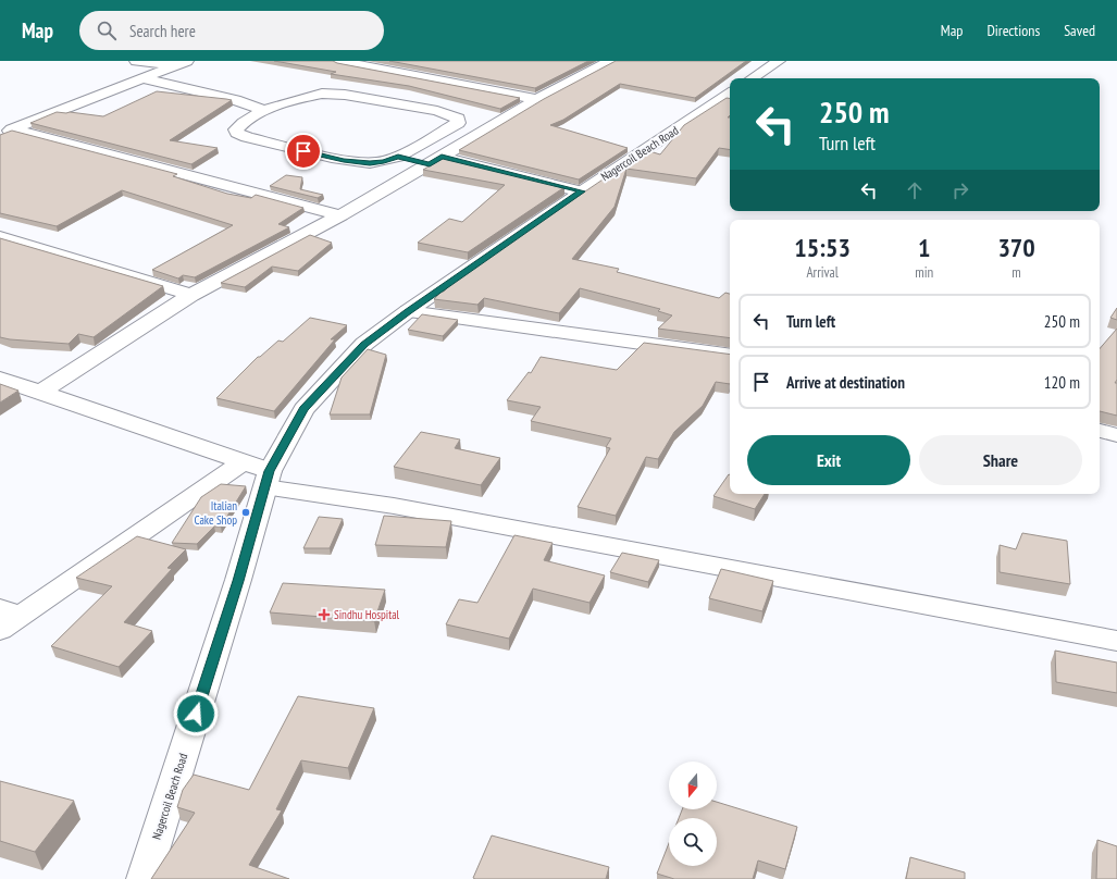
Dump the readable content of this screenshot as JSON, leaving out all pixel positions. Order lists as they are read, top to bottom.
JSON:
{
  "streets": {
    "street": ["Nagercoil Beach Road"]
  },
  "places": {
    "other": ["Italian Cake Shop"],
    "health": ["Sindhu Hospital"]
  },
  "north": "bottom",
  "page": {
    "header": "Map",
    "search": "Search here",
    "nav": ["Map", "Directions", "Saved"],
    "turn": ["250 m", "Turn left"],
    "eta": [
      "15:53",
      "Arrival",
      "1",
      "min",
      "370",
      "m"
    ],
    "list": [
      {
        "name": "Turn left",
        "value": "250 m"
      },
      {
        "name": "Arrive at destination",
        "value": "120 m"
      }
    ],
    "buttons": ["Exit", "Share"]
  }
}
